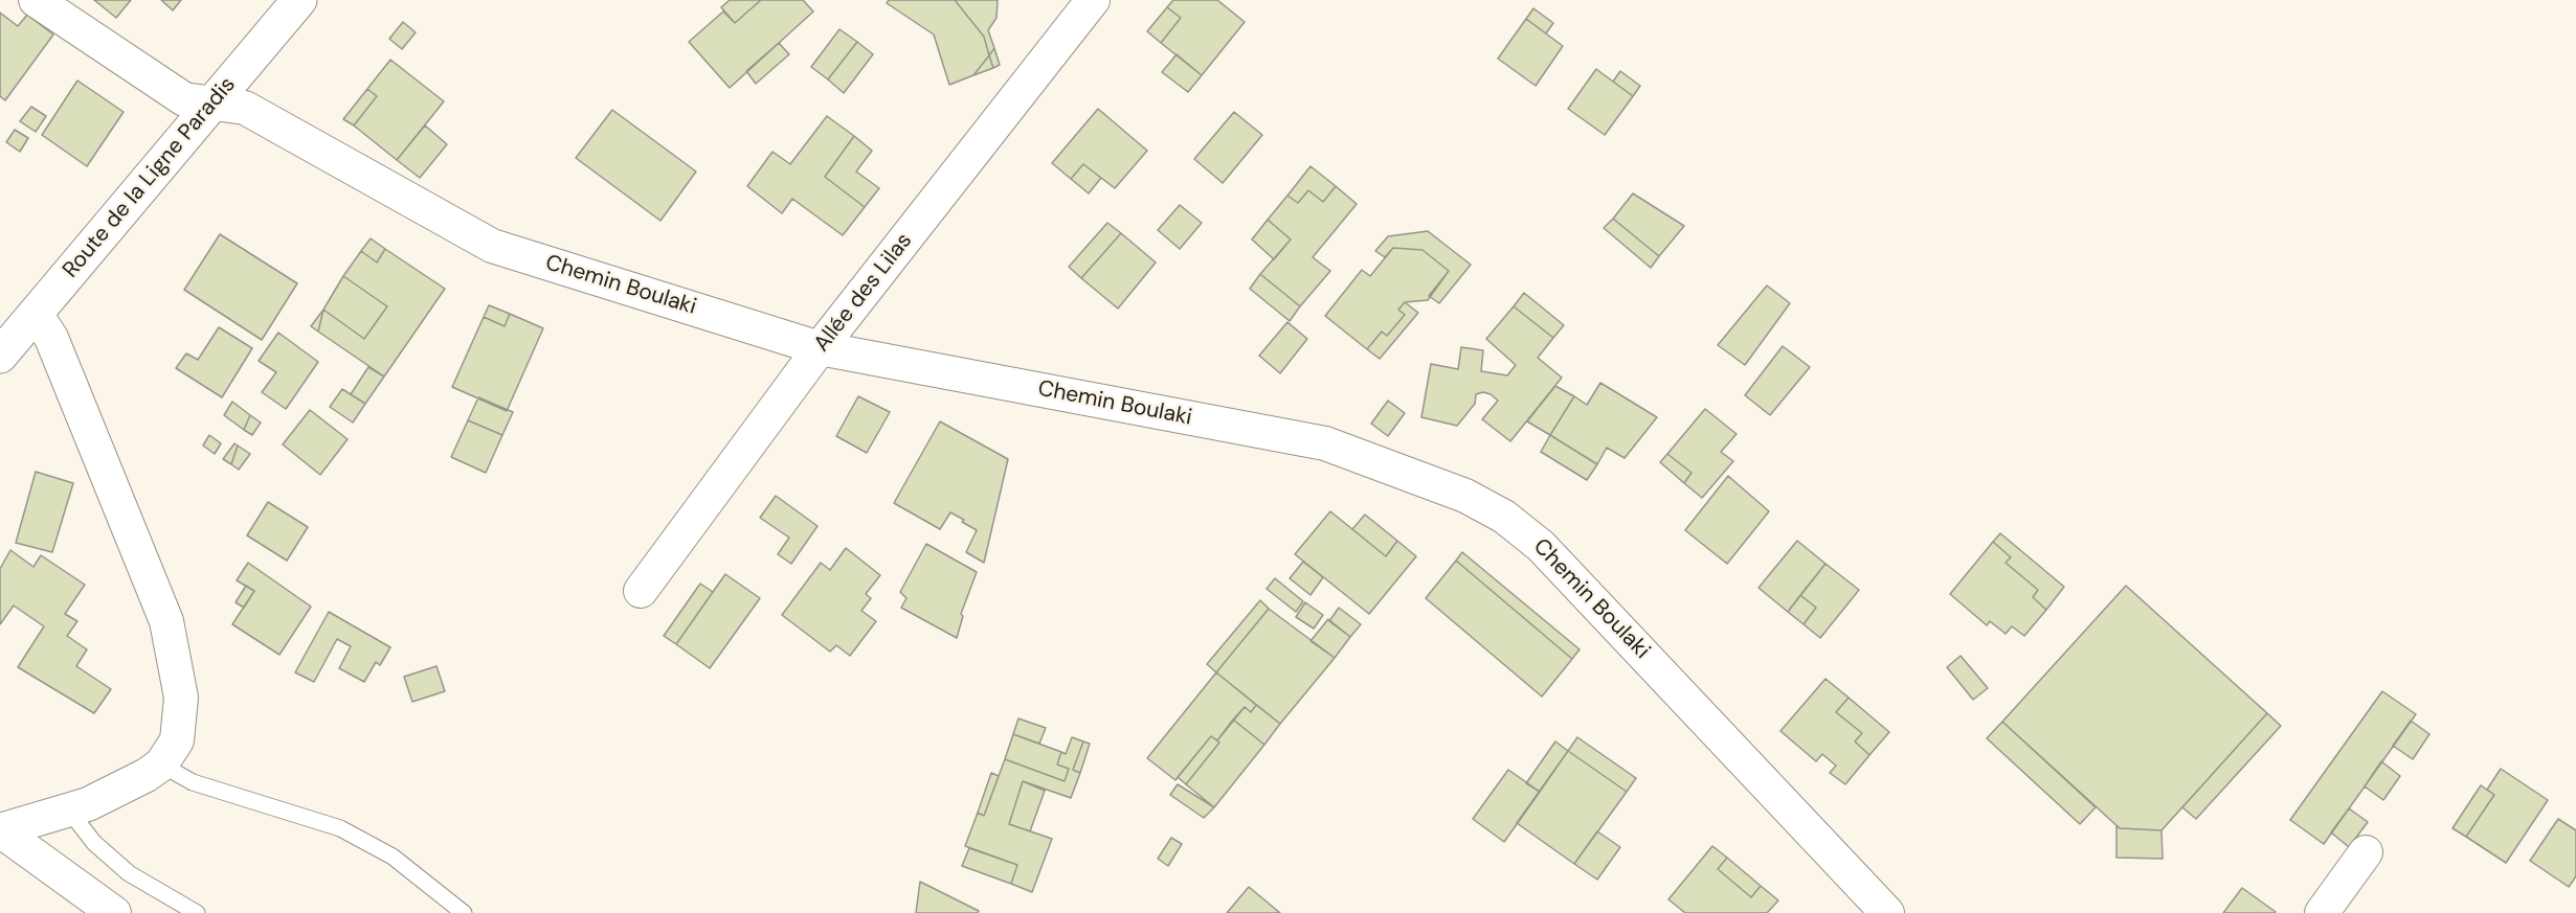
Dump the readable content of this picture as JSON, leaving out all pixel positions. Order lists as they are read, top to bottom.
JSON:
{
  "streets": {
    "main road": ["Route de la Ligne Paradis"],
    "street": ["Chemin Boulaki", "Allée des Lilas"]
  },
  "crossings": [
    ["Route de la Ligne Paradis", "Chemin Boulaki"],
    ["Chemin Boulaki", "Allée des Lilas"]
  ]
}
